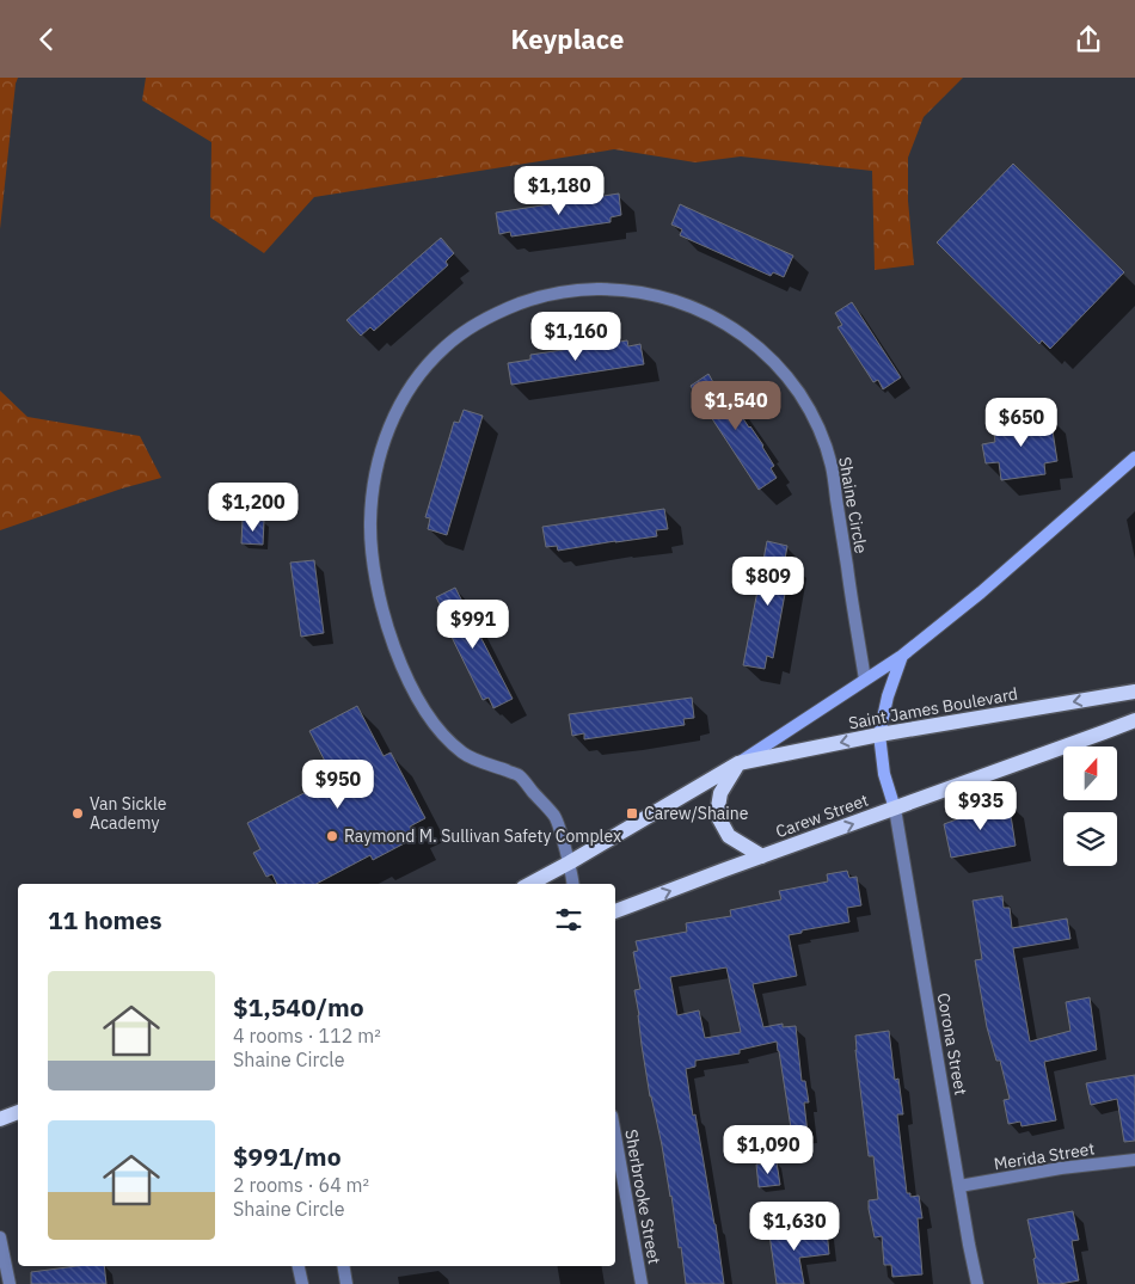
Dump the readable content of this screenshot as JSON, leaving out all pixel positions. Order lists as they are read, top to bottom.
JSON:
{
  "streets": {
    "main road": ["Saint James Boulevard", "Carew Street"],
    "street": [
      "Shaine Circle",
      "Corona Street",
      "Merida Street",
      "Sherbrooke Street"
    ]
  },
  "crossings": [
    ["Saint James Boulevard", "Carew Street"],
    ["Carew Street", "Corona Street"],
    ["Corona Street", "Merida Street"]
  ],
  "places": {
    "other": ["Van Sickle Academy", "Raymond M. Sullivan Safety Complex"],
    "transit": ["Carew/Shaine"]
  },
  "north": "top",
  "page": {
    "header": "Keyplace",
    "price": [
      "$1,180",
      "$1,160",
      "$1,540",
      "$650",
      "$1,200",
      "$809",
      "$991",
      "$950",
      "$935",
      "$1,090",
      "$1,630"
    ],
    "heading": "11 homes",
    "list": [
      {
        "name": "$1,540/mo",
        "note": "4 rooms · 112 m² · Shaine Circle"
      },
      {
        "name": "$991/mo",
        "note": "2 rooms · 64 m² · Shaine Circle"
      }
    ]
  }
}
